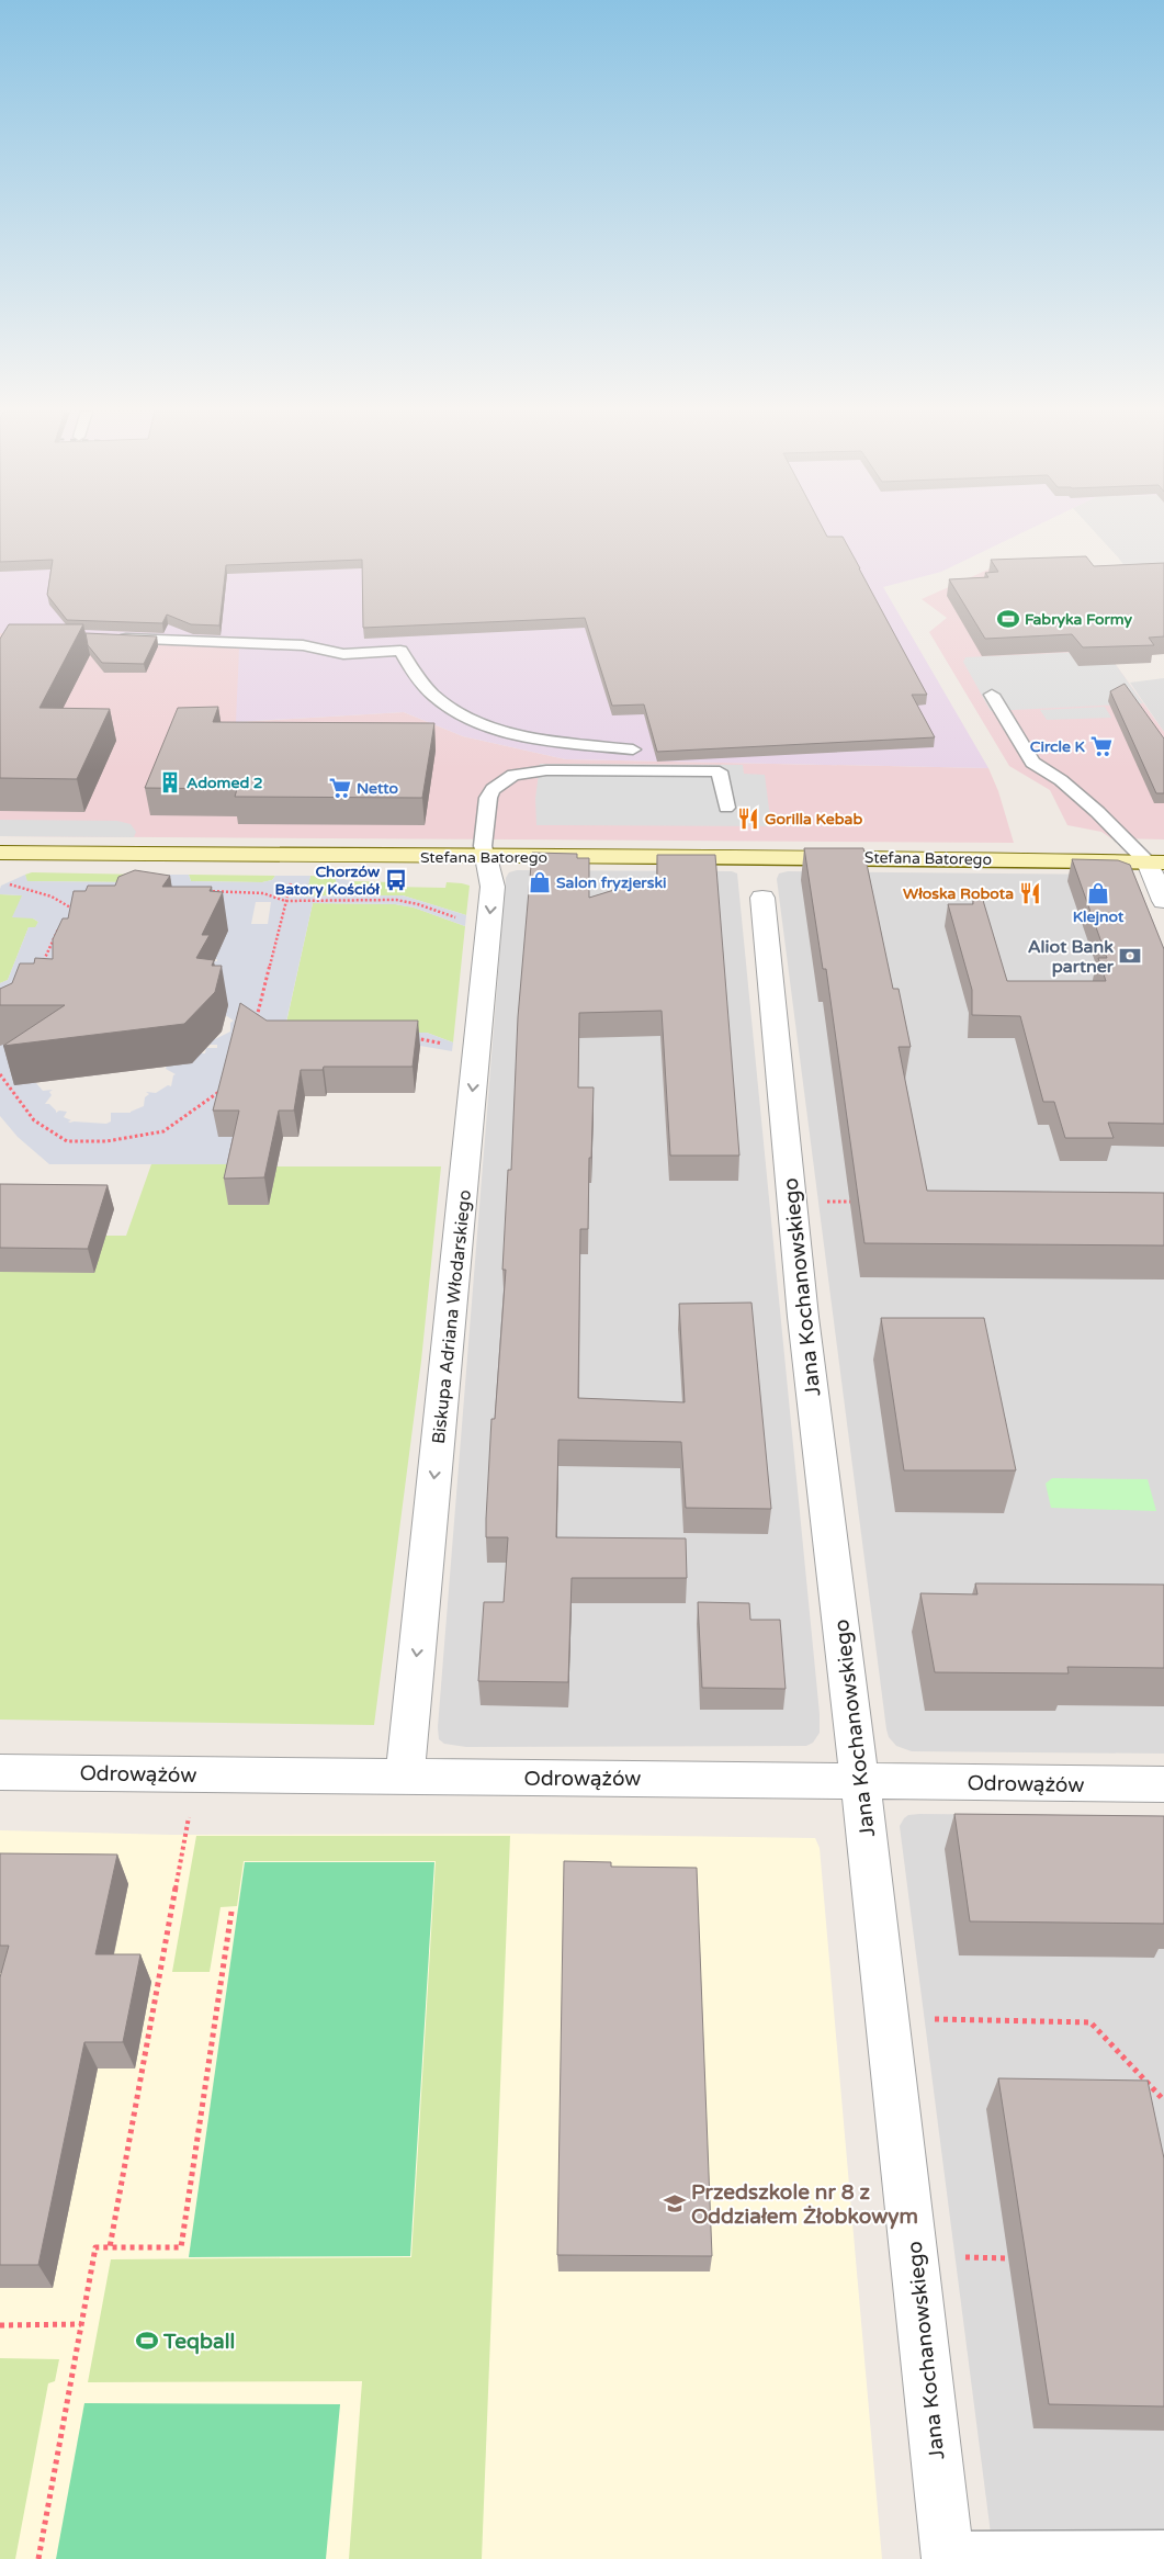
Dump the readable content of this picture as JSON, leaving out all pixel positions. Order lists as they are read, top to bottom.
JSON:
{
  "streets": {
    "street": [
      "Stefana Batorego",
      "Jana Kochanowskiego",
      "Biskupa Adriana Włodarskiego",
      "Odrowążów"
    ]
  },
  "crossings": [
    ["Stefana Batorego", "Biskupa Adriana Włodarskiego"],
    ["Jana Kochanowskiego", "Odrowążów"],
    ["Biskupa Adriana Włodarskiego", "Odrowążów"]
  ],
  "one_way": ["Biskupa Adriana Włodarskiego"],
  "places": {
    "sports": ["Fabryka Formy", "Teqball"],
    "supermarket": ["Circle K", "Netto"],
    "building": ["Adomed 2"],
    "restaurant": ["Gorilla Kebab", "Włoska Robota"],
    "bus stop": ["Chorzów Batory Kościół"],
    "shop": ["Salon fryzjerski", "Klejnot"],
    "bank": ["Aliot Bank partner"],
    "school or university": ["Przedszkole nr 8 z Oddziałem Żłobkowym"]
  }
}
